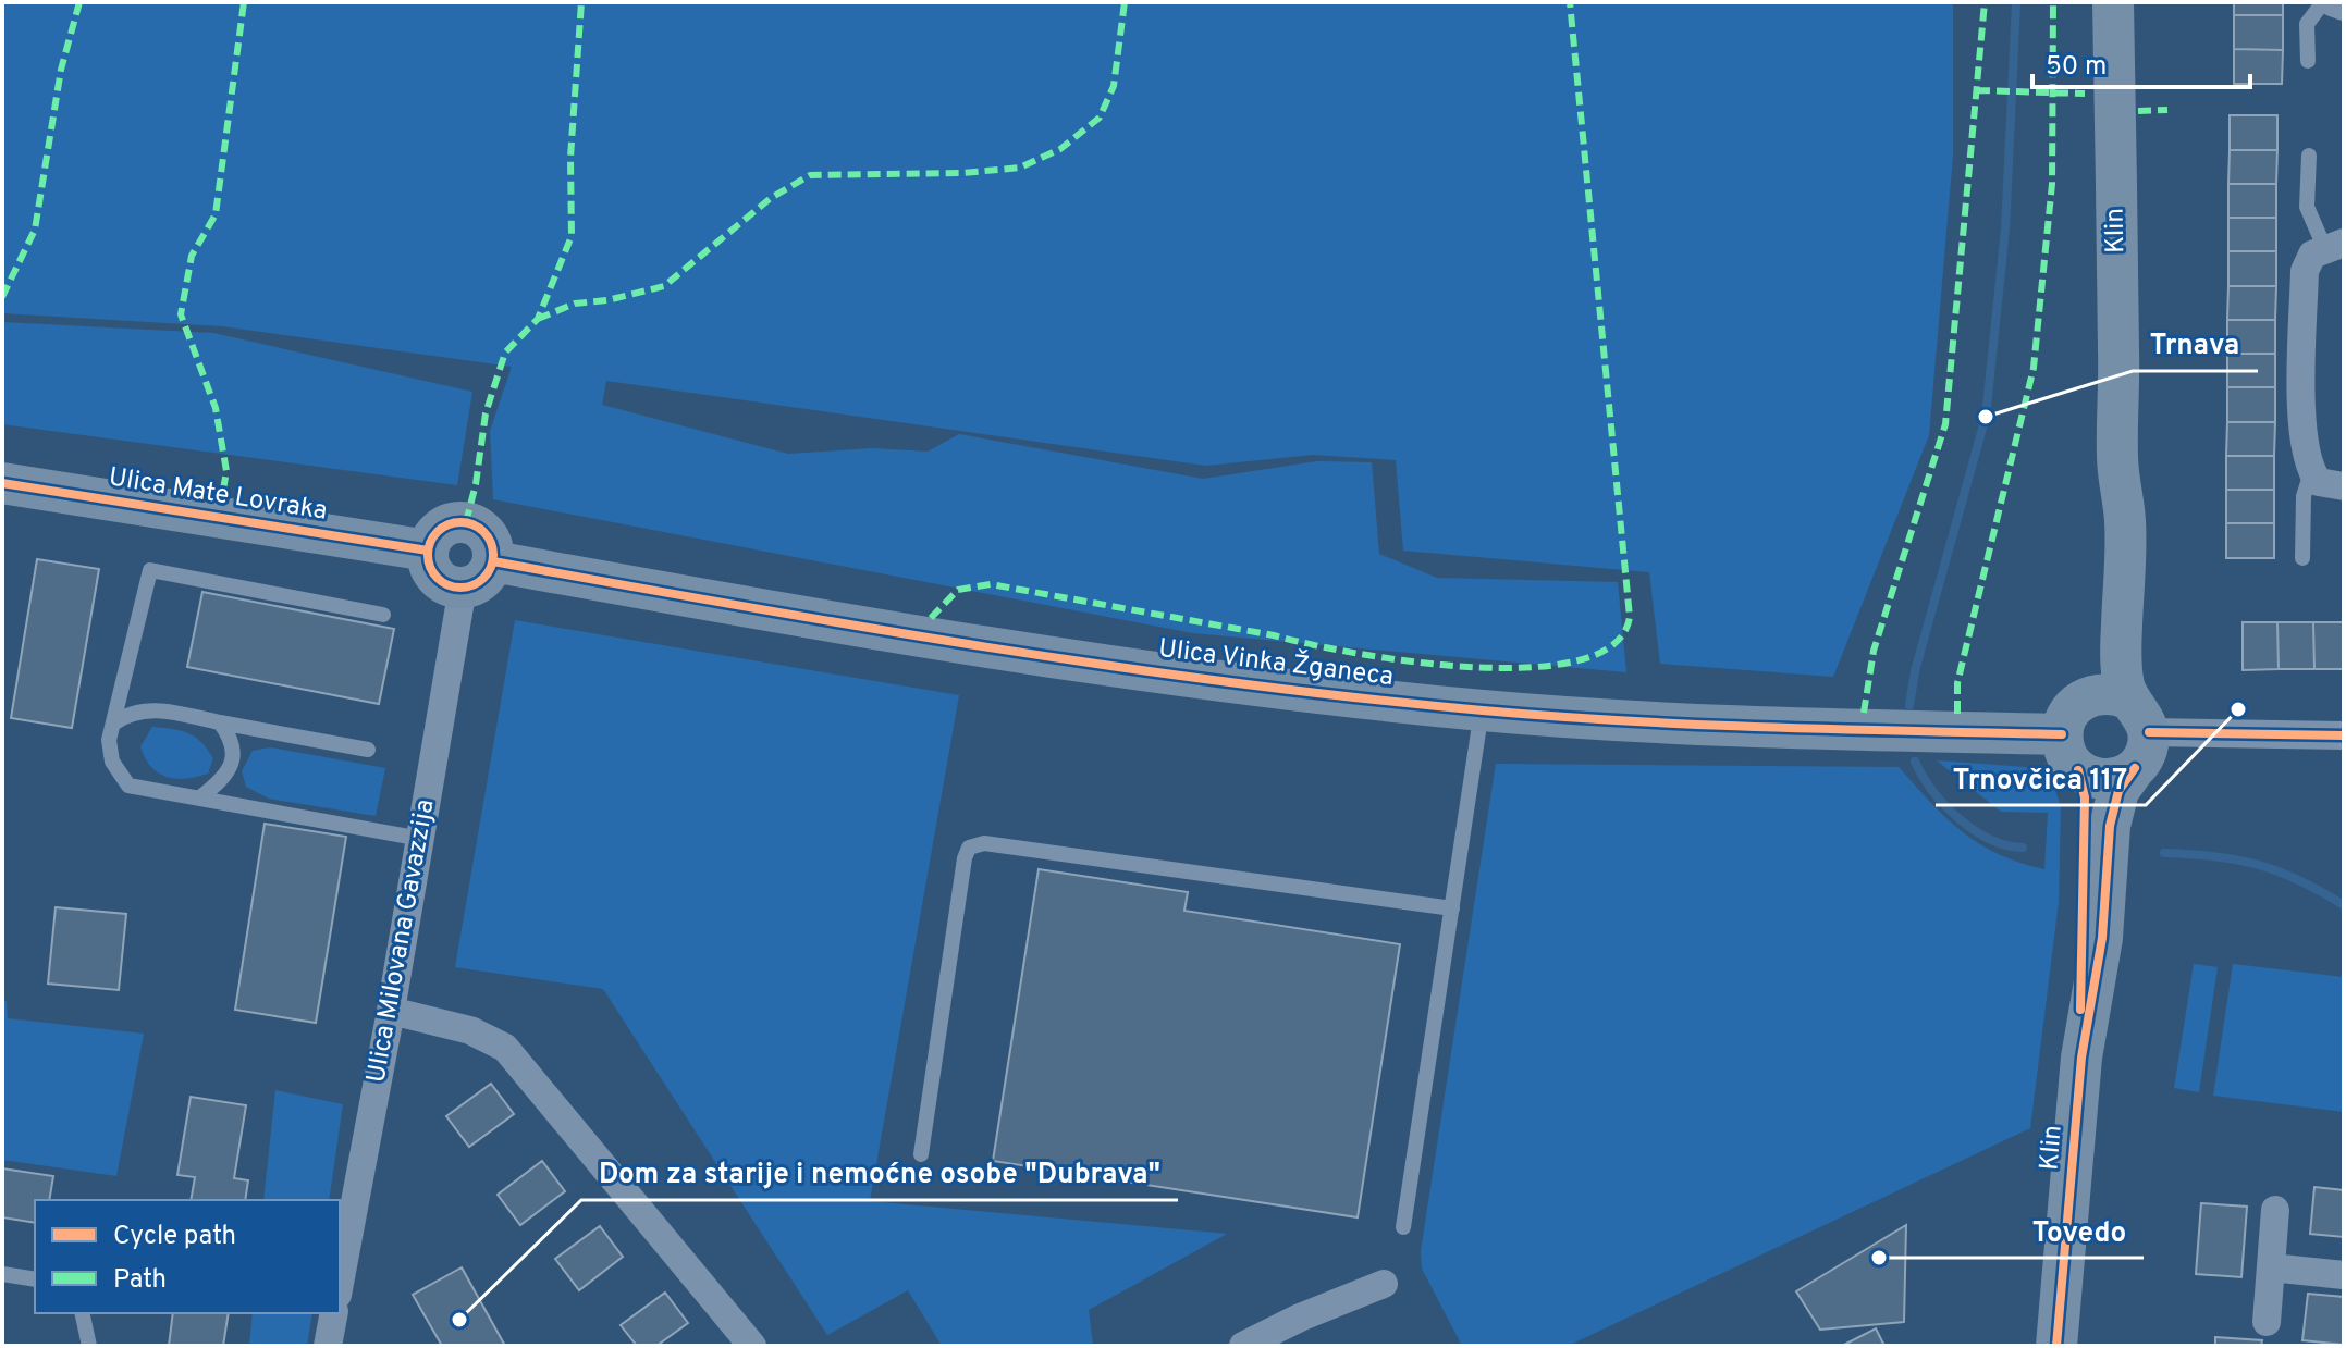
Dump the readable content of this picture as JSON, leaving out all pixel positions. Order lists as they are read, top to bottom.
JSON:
{
  "streets": {
    "street": [
      "Klin",
      "Ulica Mate Lovraka",
      "Ulica Vinka Žganeca",
      "Ulica Milovana Gavazzija"
    ]
  },
  "crossings": [
    ["Klin", "Ulica Vinka Žganeca"],
    ["Ulica Mate Lovraka", "Ulica Vinka Žganeca"],
    ["Ulica Mate Lovraka", "Ulica Milovana Gavazzija"],
    ["Ulica Vinka Žganeca", "Ulica Milovana Gavazzija"]
  ],
  "places": [
    "Trnava",
    "Trnovčica 117",
    "Tovedo",
    "Dom za starije i nemoćne osobe \"Dubrava\""
  ],
  "legend": ["Cycle path", "Path"],
  "scale_bar": "50 m"
}
